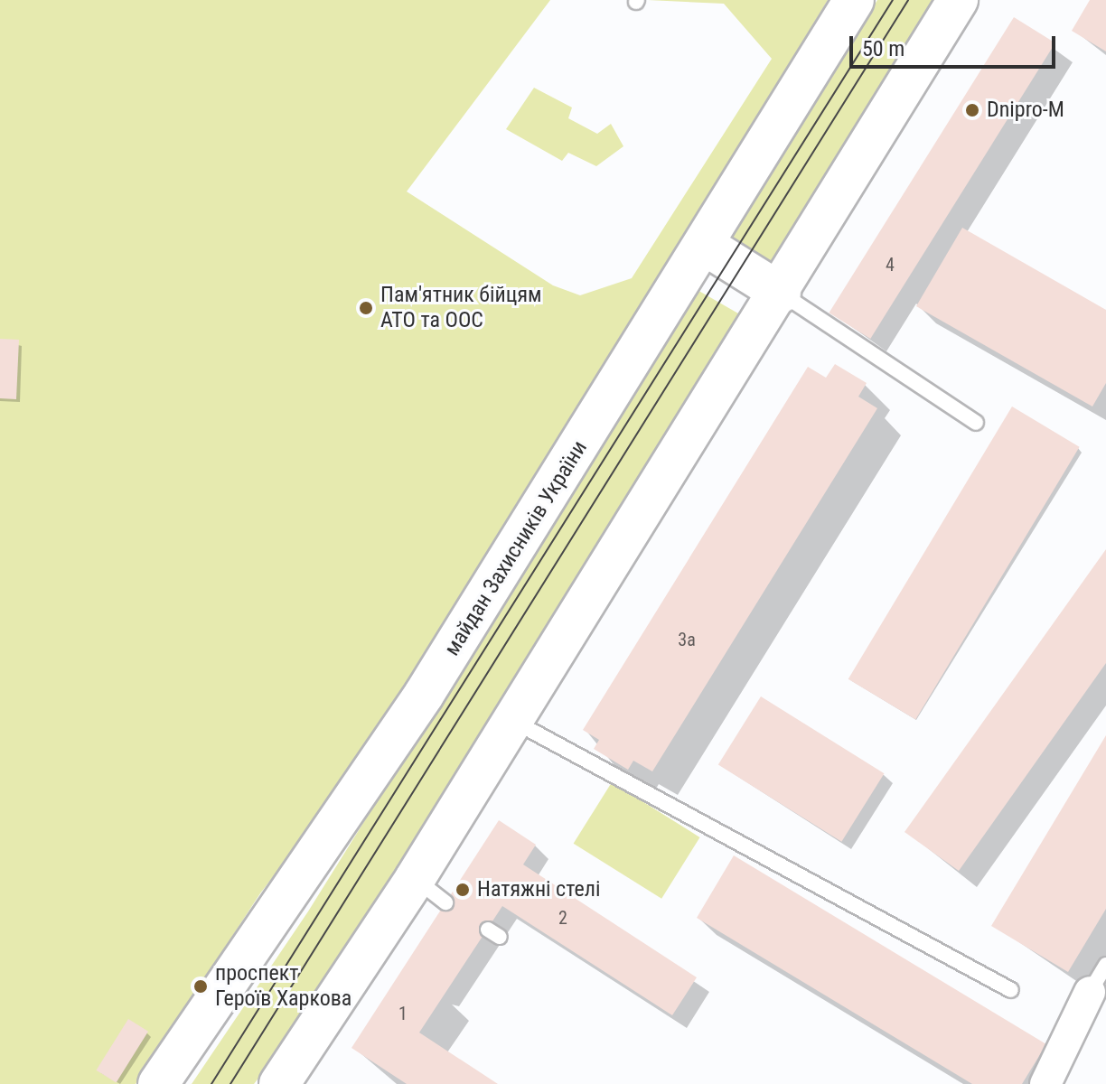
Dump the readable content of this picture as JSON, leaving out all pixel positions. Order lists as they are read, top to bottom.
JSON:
{
  "streets": {
    "main road": ["майдан Захисників України"]
  },
  "places": [
    "Dnipro-M",
    "Пам'ятник бійцям АТО та ООС",
    "Натяжні стелі",
    "проспект Героїв Харкова"
  ],
  "house_numbers": [
    "4",
    "3а",
    "2",
    "1"
  ],
  "scale_bar": "50 m"
}
